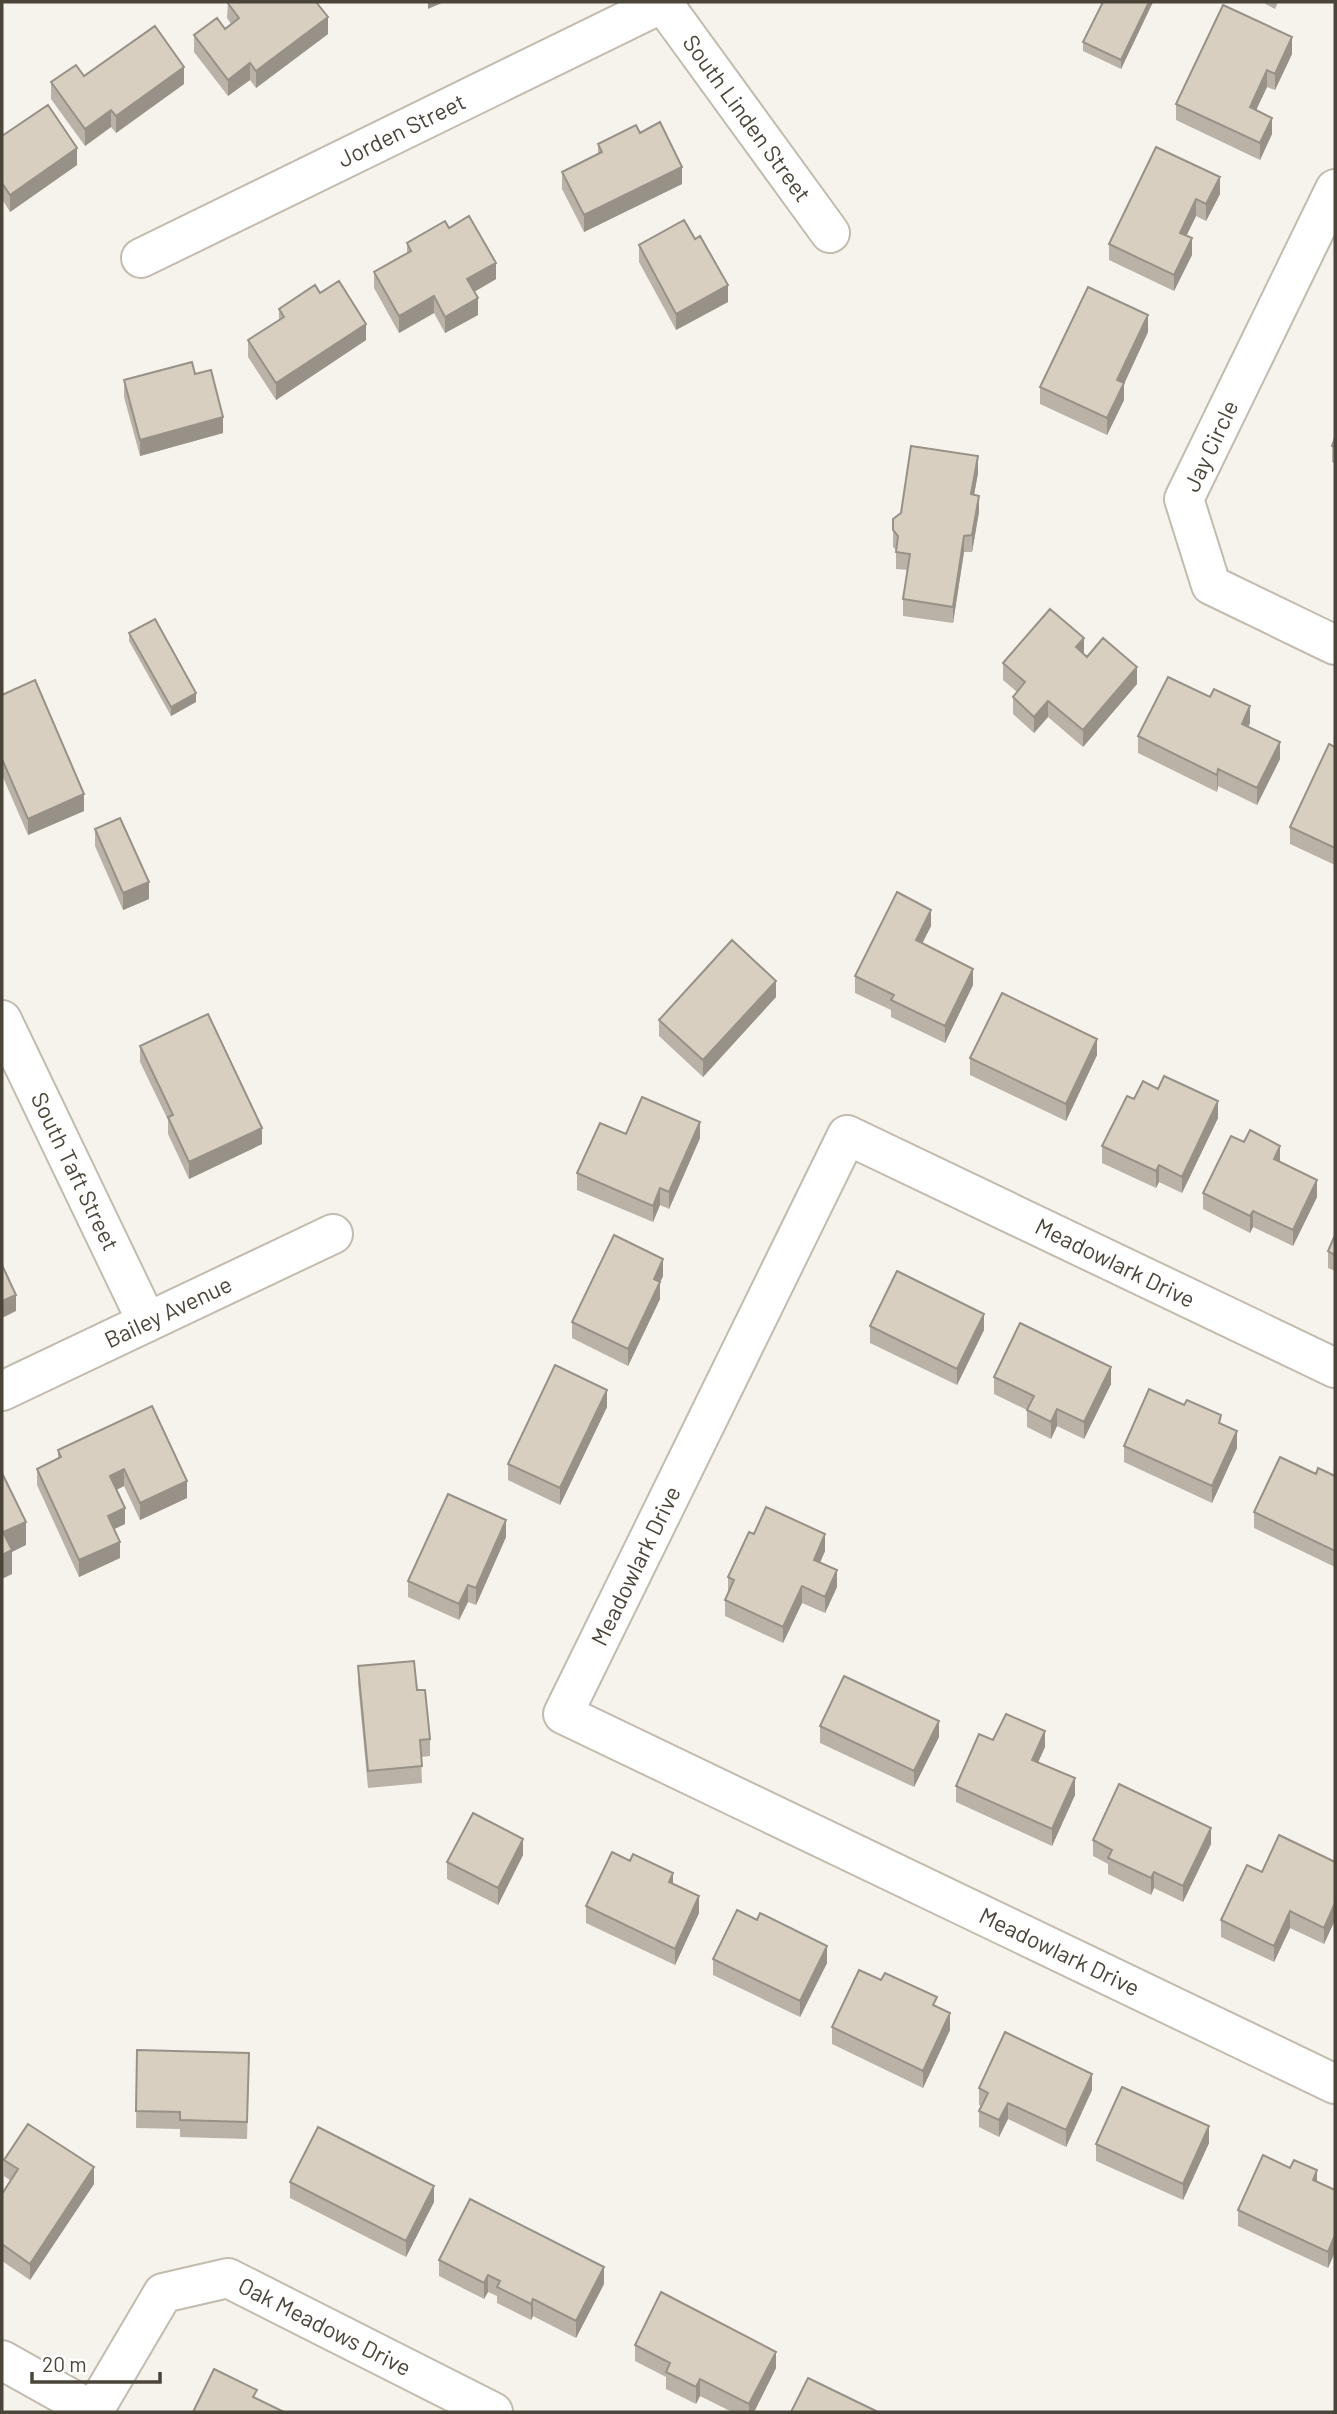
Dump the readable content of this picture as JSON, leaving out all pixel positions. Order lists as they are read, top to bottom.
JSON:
{
  "streets": {
    "street": [
      "South Linden Street",
      "Jorden Street",
      "Jay Circle",
      "South Taft Street",
      "Meadowlark Drive",
      "Bailey Avenue",
      "Oak Meadows Drive"
    ]
  },
  "crossings": [
    ["South Linden Street", "Jorden Street"],
    ["South Taft Street", "Bailey Avenue"]
  ],
  "scale_bar": "20 m"
}
